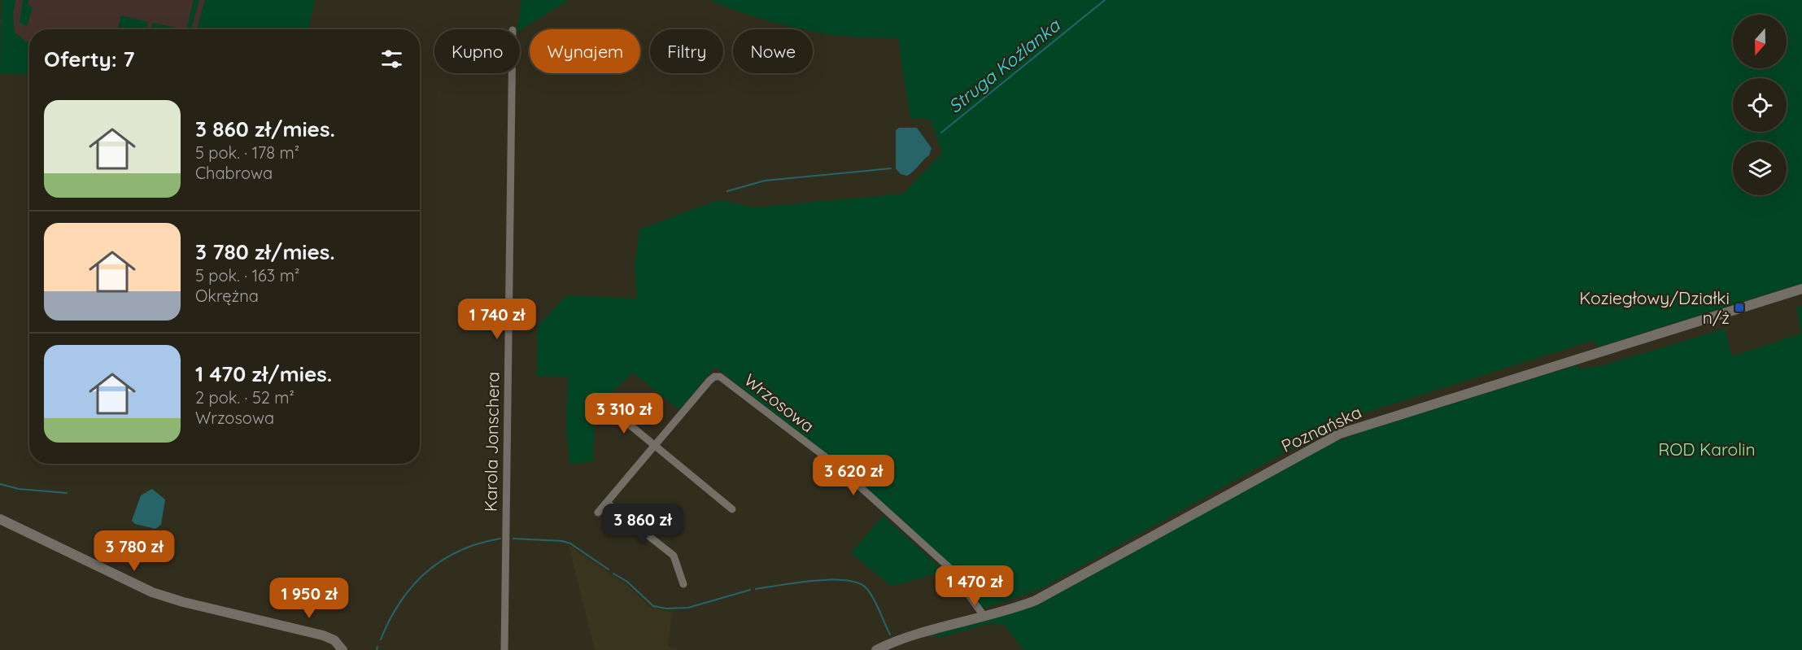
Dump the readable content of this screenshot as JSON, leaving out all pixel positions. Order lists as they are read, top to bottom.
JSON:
{
  "streets": {
    "street": ["Wrzosowa", "Poznańska", "Karola Jonschera"]
  },
  "crossings": [
    ["Wrzosowa", "Poznańska"]
  ],
  "water": ["Struga Koźlanka"],
  "parks": ["ROD Karolin"],
  "places": {
    "transit": ["Koziegłowy/Działki n/ż"]
  },
  "north": "bottom",
  "page": {
    "chip": [
      "Kupno",
      "Wynajem",
      "Filtry",
      "Nowe"
    ],
    "heading": "Oferty: 7",
    "list": [
      {
        "name": "3 860 zł/mies.",
        "note": "5 pok. · 178 m² · Chabrowa"
      },
      {
        "name": "3 780 zł/mies.",
        "note": "5 pok. · 163 m² · Okrężna"
      },
      {
        "name": "1 470 zł/mies.",
        "note": "2 pok. · 52 m² · Wrzosowa"
      }
    ],
    "price": [
      "1 740 zł",
      "3 310 zł",
      "3 620 zł",
      "3 860 zł",
      "3 780 zł",
      "1 470 zł",
      "1 950 zł"
    ]
  }
}
